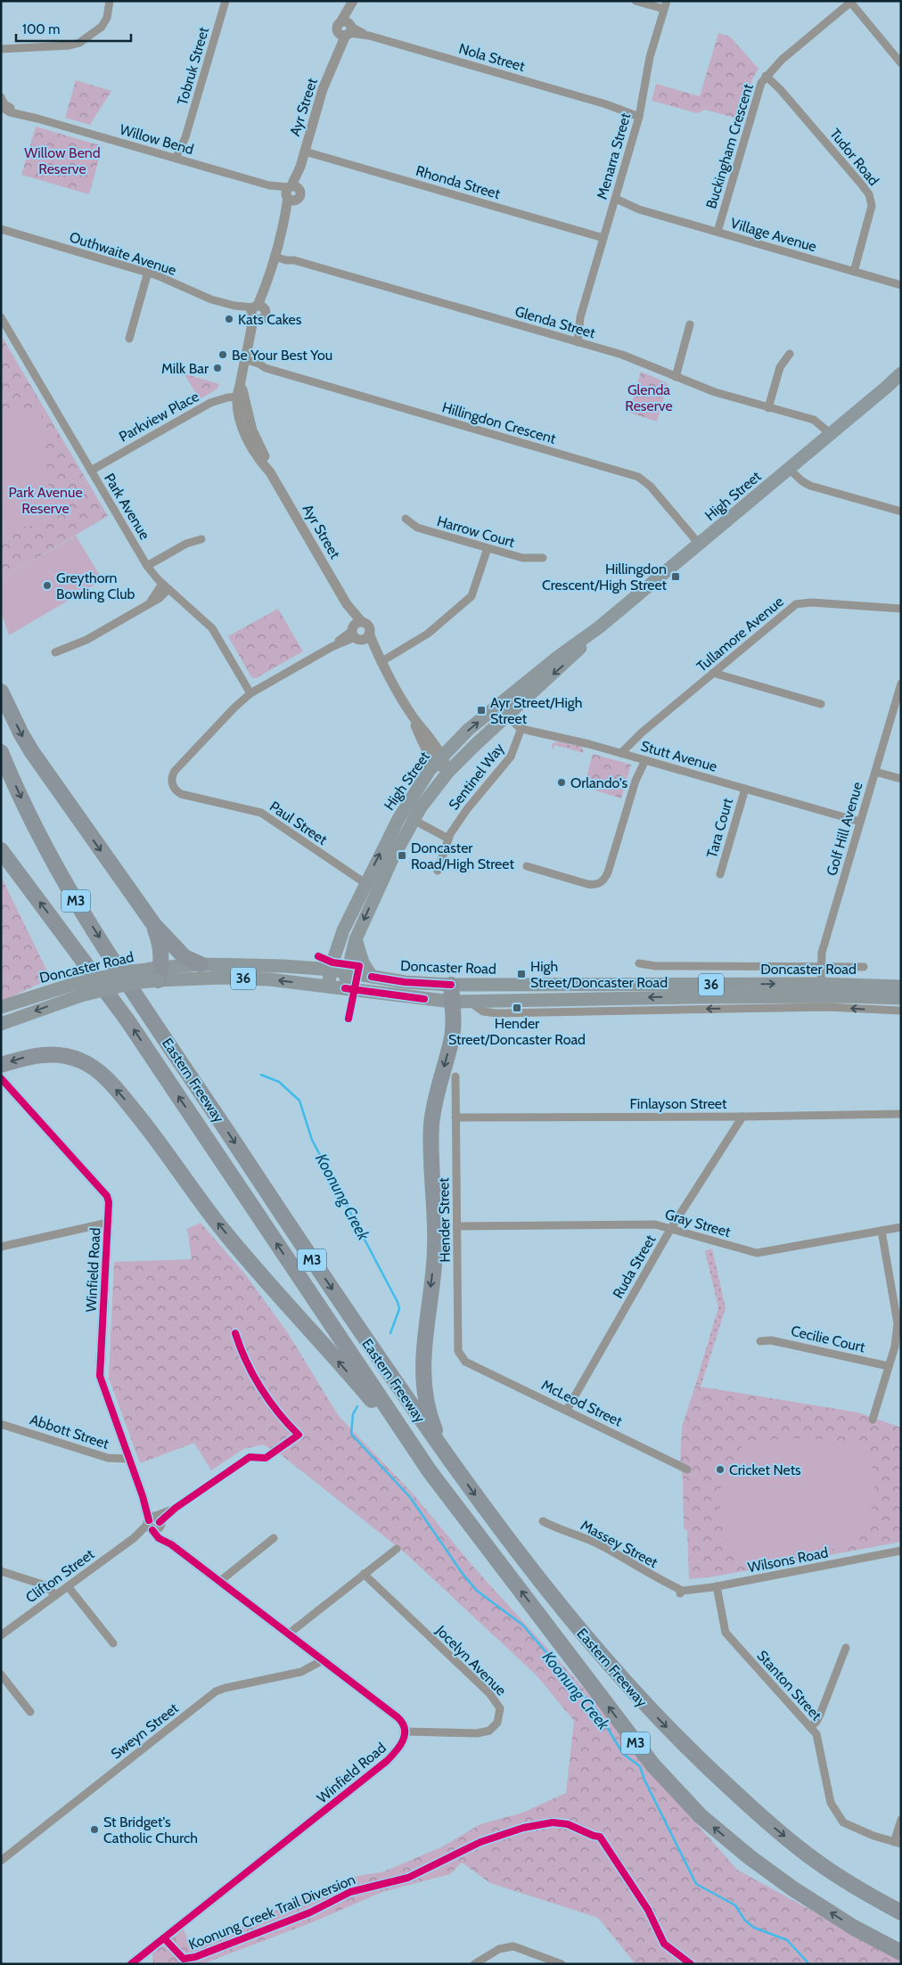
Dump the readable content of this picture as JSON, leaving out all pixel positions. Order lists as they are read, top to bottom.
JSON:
{
  "streets": {
    "highway": ["M3", "Eastern Freeway"],
    "main road": ["High Street", "Doncaster Road", "36"],
    "street": [
      "Nola Street",
      "Tobruk Street",
      "Ayr Street",
      "Willow Bend",
      "Buckingham Crescent",
      "Menarra Street",
      "Tudor Road",
      "Rhonda Street",
      "Village Avenue",
      "Outhwaite Avenue",
      "Glenda Street",
      "Parkview Place",
      "Hillingdon Crescent",
      "Park Avenue",
      "Harrow Court",
      "Tullamore Avenue",
      "Stutt Avenue",
      "Sentinel Way",
      "Paul Street",
      "Tara Court",
      "Golf Hill Avenue",
      "Finlayson Street",
      "Hender Street",
      "Gray Street",
      "Ruda Street",
      "Winfield Road",
      "Cecilie Court",
      "McLeod Street",
      "Abbott Street",
      "Massey Street",
      "Wilsons Road",
      "Clifton Street",
      "Jocelyn Avenue",
      "Stanton Street",
      "Sweyn Street"
    ],
    "cycle path": ["Koonung Creek Trail Diversion"]
  },
  "crossings": [
    ["Nola Street", "Ayr Street"],
    ["Nola Street", "Menarra Street"],
    ["Tobruk Street", "Willow Bend"],
    ["Ayr Street", "Willow Bend"],
    ["Ayr Street", "Rhonda Street"],
    ["Ayr Street", "Outhwaite Avenue"],
    ["Ayr Street", "Glenda Street"],
    ["Ayr Street", "Parkview Place"],
    ["Ayr Street", "Hillingdon Crescent"],
    ["Ayr Street", "High Street"],
    ["Buckingham Crescent", "Tudor Road"],
    ["Buckingham Crescent", "Village Avenue"],
    ["Menarra Street", "Rhonda Street"],
    ["Menarra Street", "Village Avenue"],
    ["Menarra Street", "Glenda Street"],
    ["Tudor Road", "Village Avenue"],
    ["Glenda Street", "High Street"],
    ["Parkview Place", "Park Avenue"],
    ["Hillingdon Crescent", "High Street"],
    ["High Street", "Stutt Avenue"],
    ["High Street", "Paul Street"],
    ["High Street", "Doncaster Road"],
    ["Park Avenue", "Paul Street"],
    ["Tullamore Avenue", "Stutt Avenue"],
    ["Stutt Avenue", "Sentinel Way"],
    ["Stutt Avenue", "Tara Court"],
    ["Stutt Avenue", "Golf Hill Avenue"],
    ["Golf Hill Avenue", "Doncaster Road"],
    ["Finlayson Street", "Hender Street"],
    ["Finlayson Street", "Ruda Street"],
    ["Hender Street", "Gray Street"],
    ["Hender Street", "McLeod Street"],
    ["Gray Street", "Ruda Street"],
    ["Ruda Street", "McLeod Street"],
    ["Winfield Road", "Abbott Street"],
    ["Winfield Road", "Clifton Street"],
    ["Winfield Road", "Jocelyn Avenue"],
    ["Winfield Road", "Sweyn Street"],
    ["Massey Street", "Wilsons Road"],
    ["Wilsons Road", "Stanton Street"]
  ],
  "water": ["Koonung Creek"],
  "parks": ["Willow Bend Reserve", "Glenda Reserve", "Park Avenue Reserve"],
  "places": {
    "other": [
      "Kats Cakes",
      "Be Your Best You",
      "Milk Bar",
      "Greythorn Bowling Club",
      "Orlando's",
      "Cricket Nets",
      "St Bridget's Catholic Church"
    ],
    "transit": [
      "Hillingdon Crescent/High Street",
      "Ayr Street/High Street",
      "Doncaster Road/High Street",
      "High Street/Doncaster Road",
      "Hender Street/Doncaster Road"
    ]
  },
  "scale_bar": "100 m"
}
